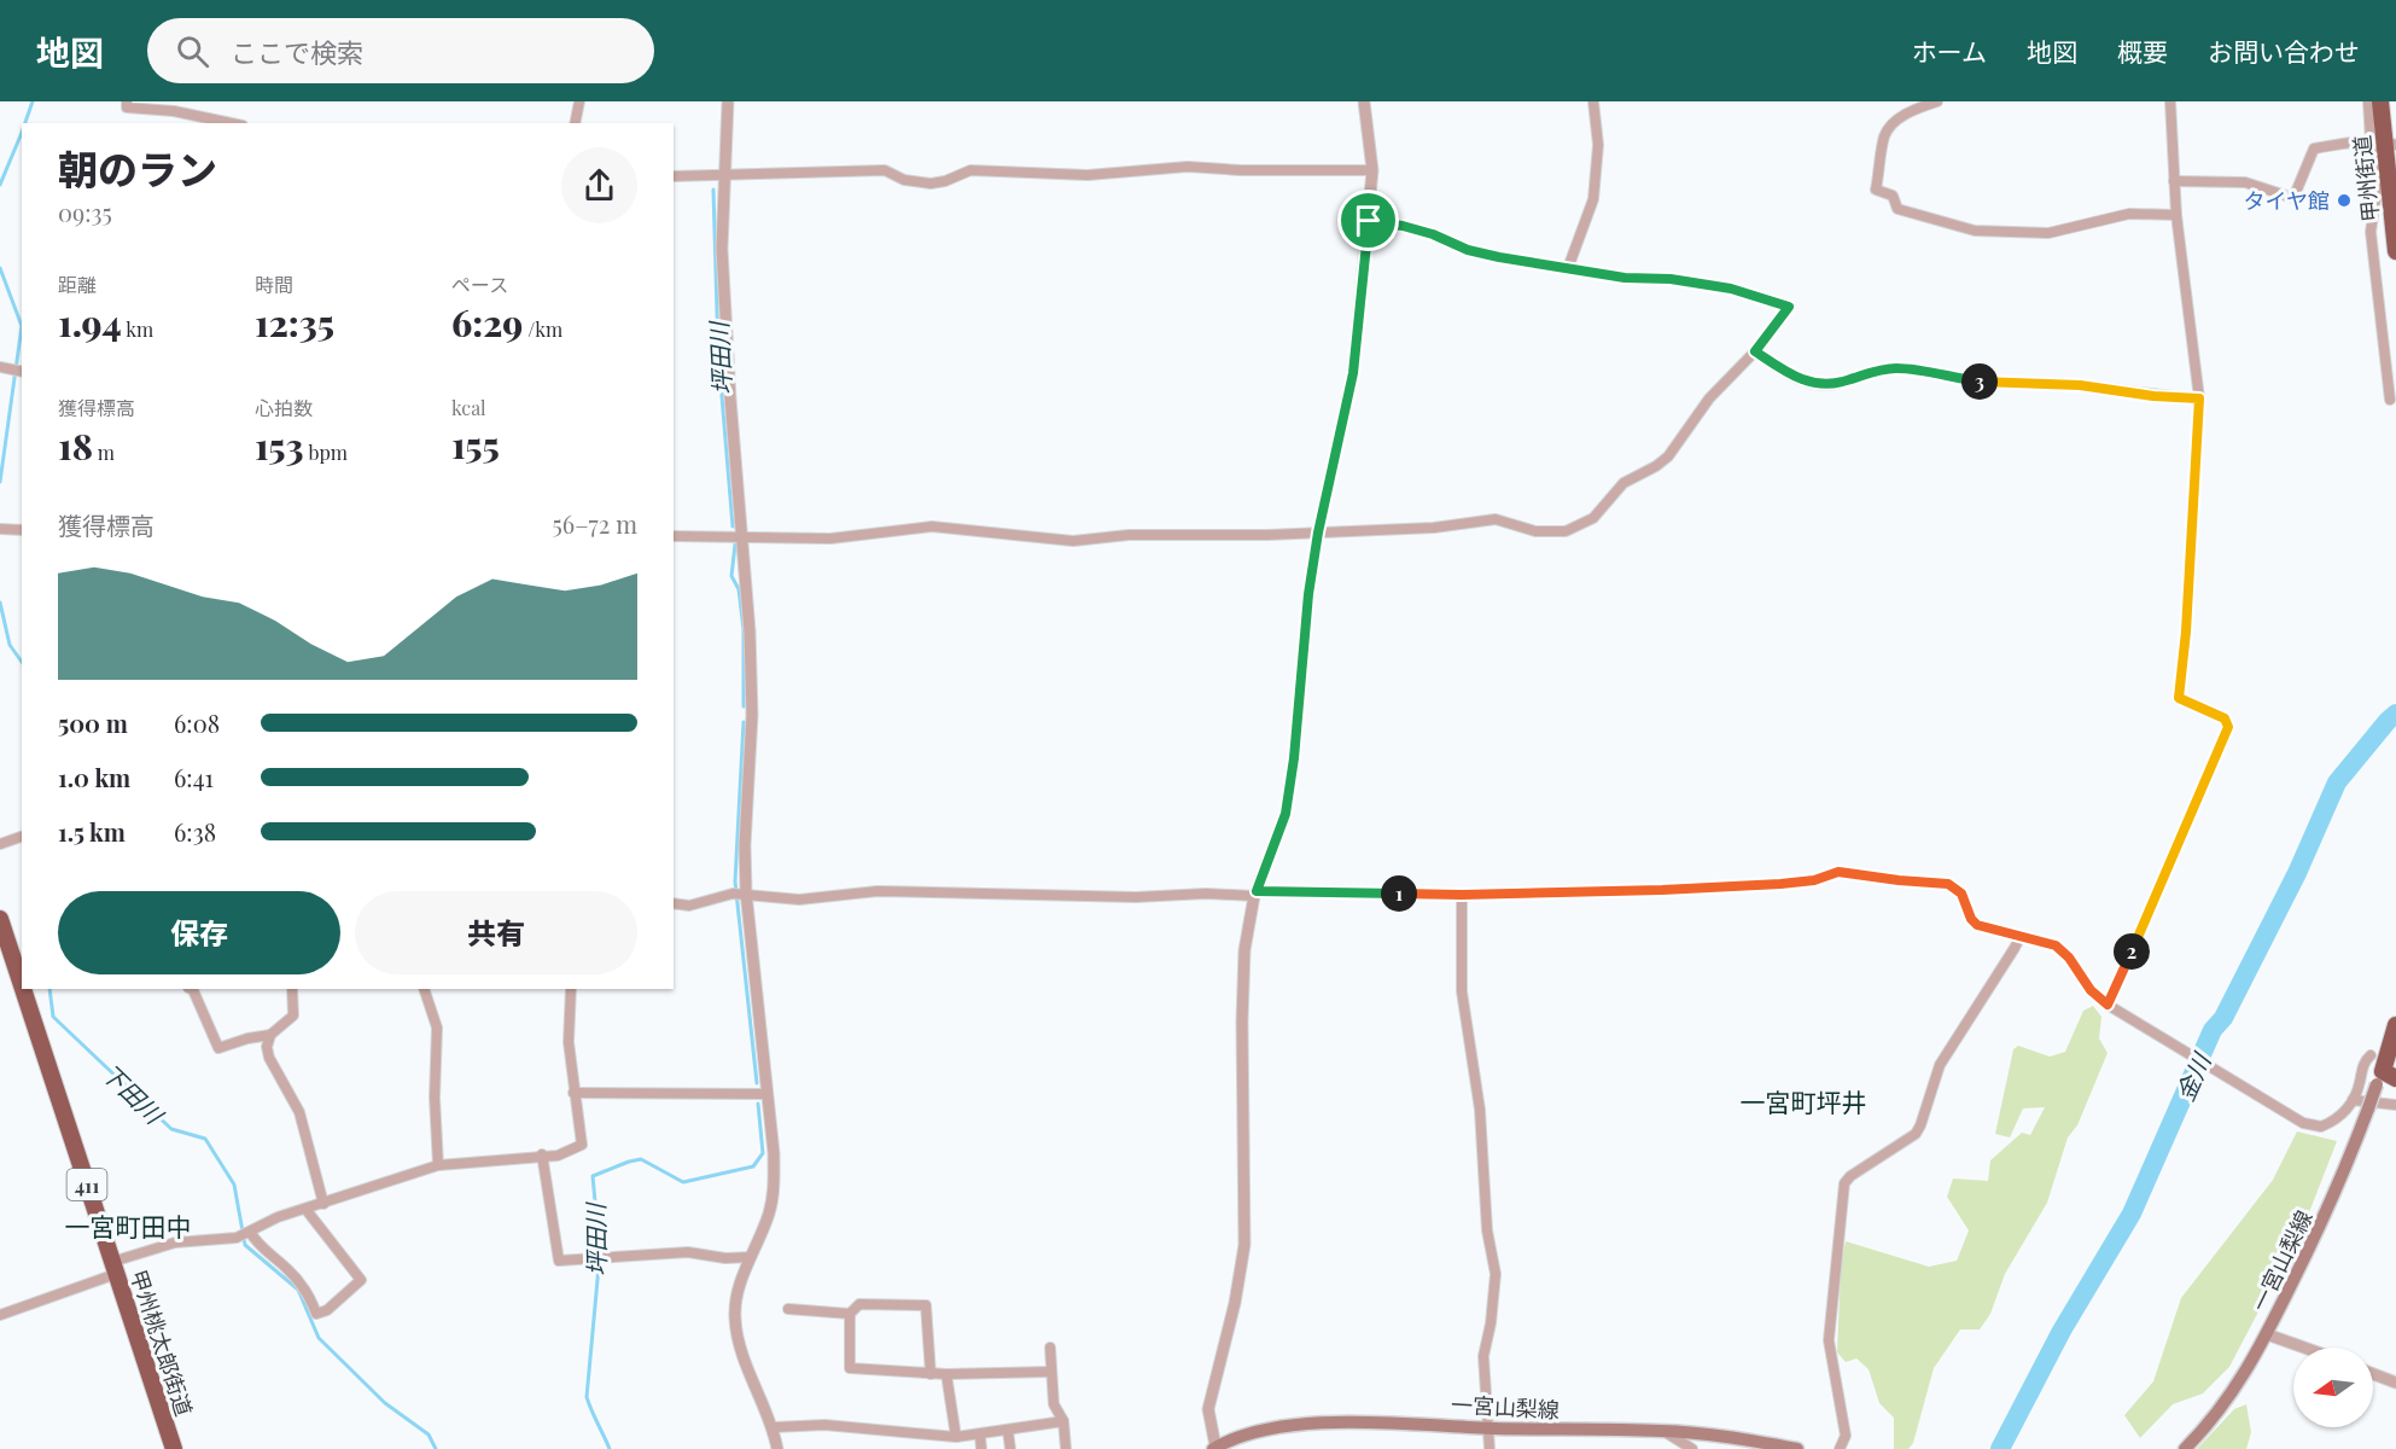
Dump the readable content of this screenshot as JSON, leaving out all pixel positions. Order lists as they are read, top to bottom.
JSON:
{
  "streets": {
    "highway": ["甲州街道", "411", "甲州桃太郎街道"],
    "main road": ["一宮山梨線"]
  },
  "districts": ["一宮町坪井", "一宮町田中"],
  "water": ["坪田川", "金川", "下田川"],
  "places": ["タイヤ館"],
  "north": "left",
  "page": {
    "header": "地図",
    "search": "ここで検索",
    "nav": [
      "ホーム",
      "地図",
      "概要",
      "お問い合わせ"
    ],
    "heading": ["朝のラン", "09:35"],
    "stats": [
      ["距離", "1.94 km"],
      ["時間", "12:35"],
      ["ペース", "6:29 /km"],
      ["獲得標高", "18 m"],
      ["心拍数", "153 bpm"],
      ["kcal", "155"]
    ],
    "pins": ["3", "1", "2"],
    "chart": ["獲得標高", "56–72 m"],
    "list": [
      {
        "name": "500 m",
        "note": "6:08"
      },
      {
        "name": "1.0 km",
        "note": "6:41"
      },
      {
        "name": "1.5 km",
        "note": "6:38"
      }
    ],
    "buttons": ["保存", "共有"]
  }
}
